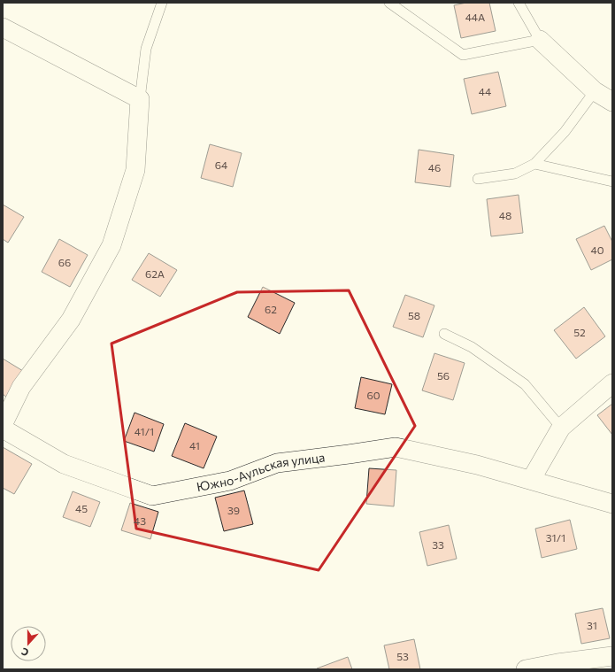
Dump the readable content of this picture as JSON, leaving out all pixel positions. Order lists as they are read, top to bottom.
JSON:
{
  "streets": {
    "street": ["Южно-Аульская улица"]
  },
  "house_numbers": [
    "44А",
    "44",
    "64",
    "46",
    "48",
    "40",
    "66",
    "62А",
    "62",
    "58",
    "52",
    "56",
    "60",
    "41/1",
    "41",
    "45",
    "39",
    "43",
    "31/1",
    "33",
    "31",
    "53"
  ],
  "north": "bottom"
}
